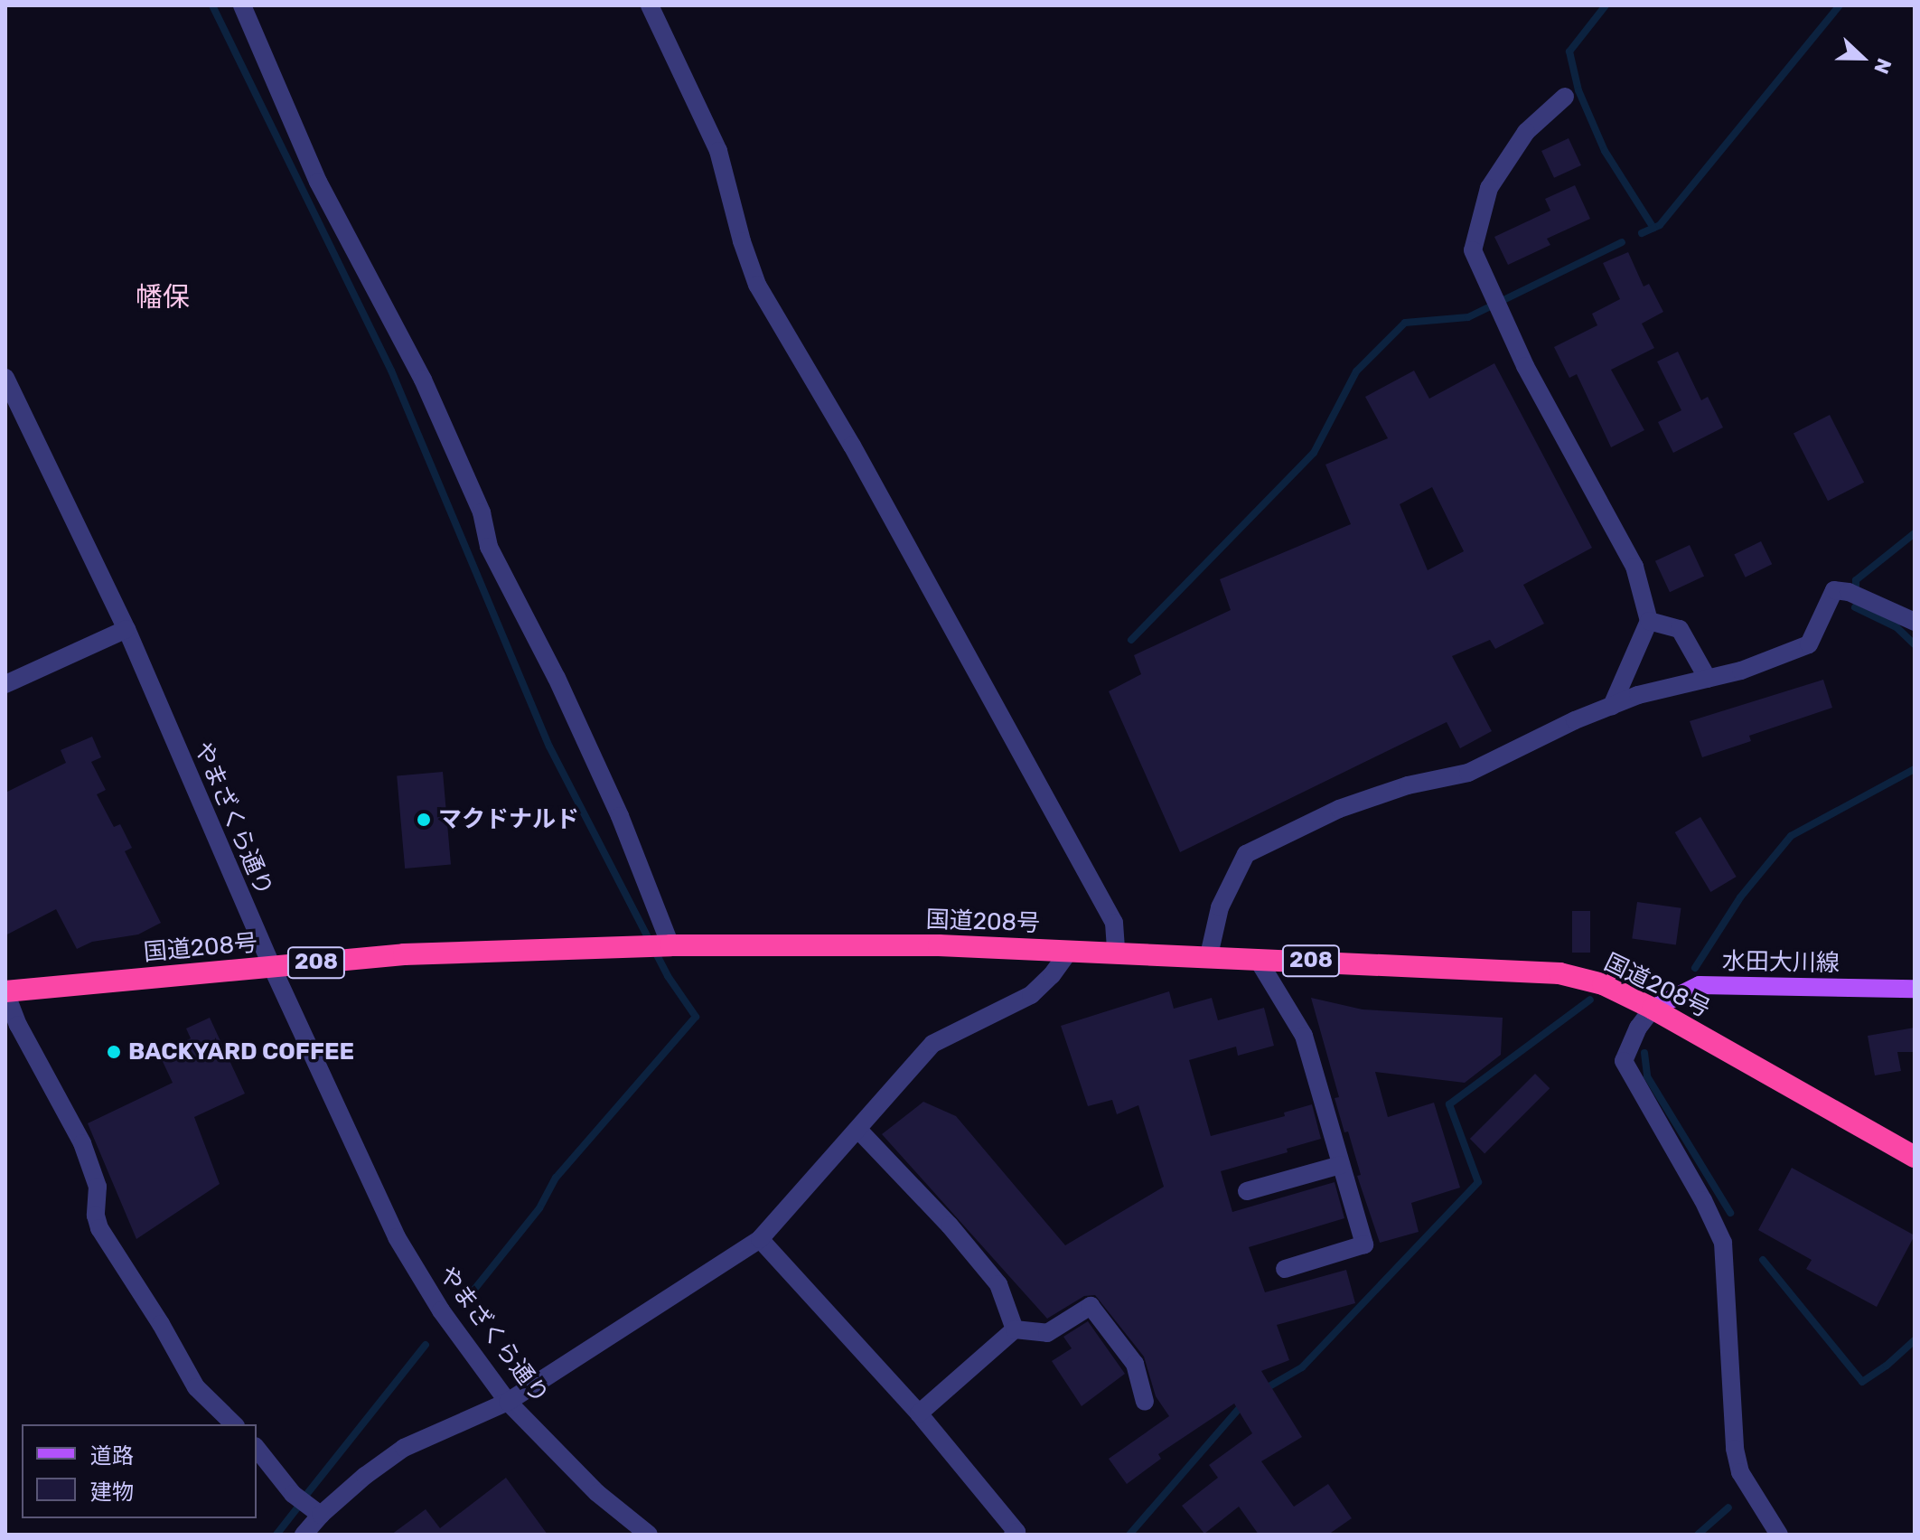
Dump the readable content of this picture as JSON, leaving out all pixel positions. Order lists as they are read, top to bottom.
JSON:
{
  "streets": {
    "highway": ["国道208号", "208"],
    "main road": ["水田大川線"],
    "street": ["やまざくら通り"]
  },
  "crossings": [
    ["やまざくら通り", "国道208号"],
    ["国道208号", "水田大川線"]
  ],
  "districts": ["幡保"],
  "places": ["マクドナルド", "BACKYARD COFFEE"],
  "legend": ["道路", "建物"],
  "north": "right"
}
